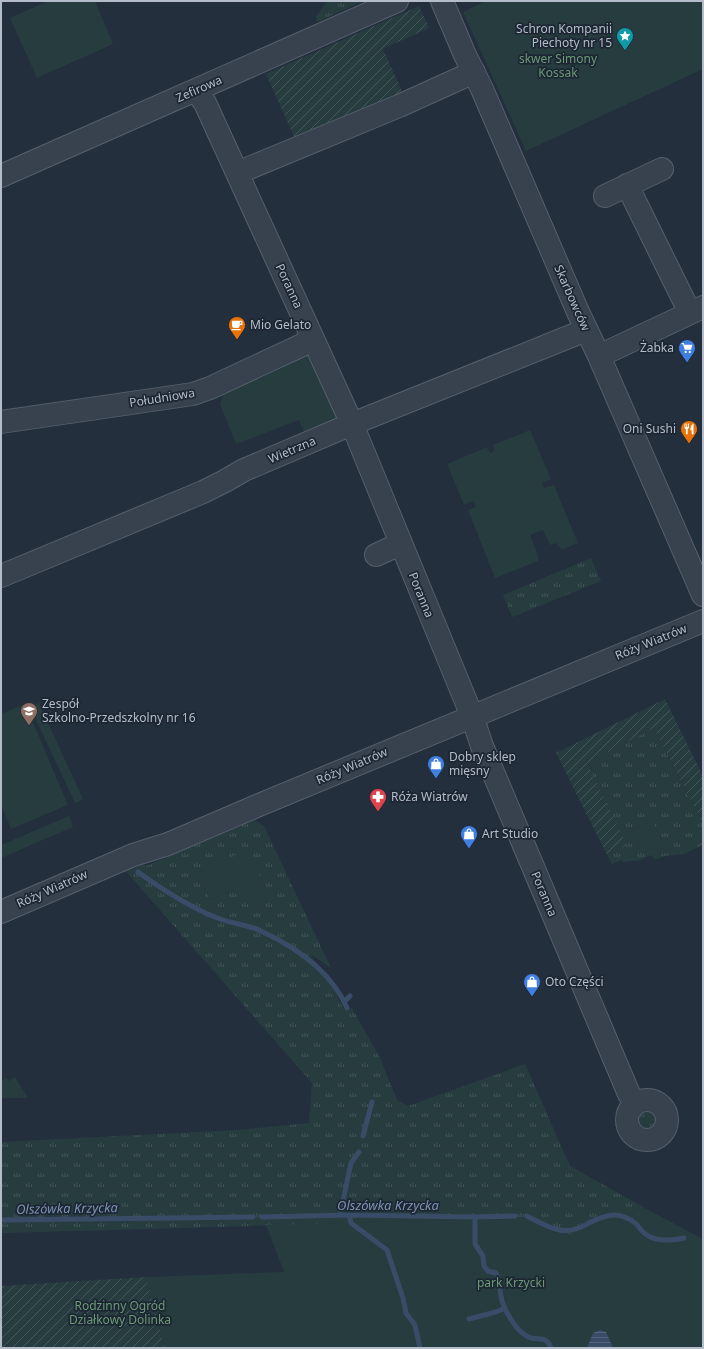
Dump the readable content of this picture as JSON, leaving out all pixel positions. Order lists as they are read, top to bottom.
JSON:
{
  "streets": {
    "street": [
      "Zefirowa",
      "Poranna",
      "Skarbowców",
      "Południowa",
      "Wietrzna",
      "Róży Wiatrów"
    ]
  },
  "crossings": [
    ["Zefirowa", "Poranna"],
    ["Poranna", "Południowa"],
    ["Poranna", "Wietrzna"],
    ["Poranna", "Róży Wiatrów"],
    ["Skarbowców", "Wietrzna"]
  ],
  "water": ["Olszówka Krzycka"],
  "parks": ["skwer Simony Kossak", "park Krzycki", "Rodzinny Ogród Działkowy Dolinka"],
  "places": {
    "place": ["Schron Kompanii Piechoty nr 15"],
    "cafe": ["Mio Gelato"],
    "supermarket": ["Żabka"],
    "restaurant": ["Oni Sushi"],
    "school or university": ["Zespół Szkolno-Przedszkolny nr 16"],
    "shop": ["Dobry sklep mięsny", "Art Studio", "Oto Części"],
    "pharmacy": ["Róża Wiatrów"]
  }
}
